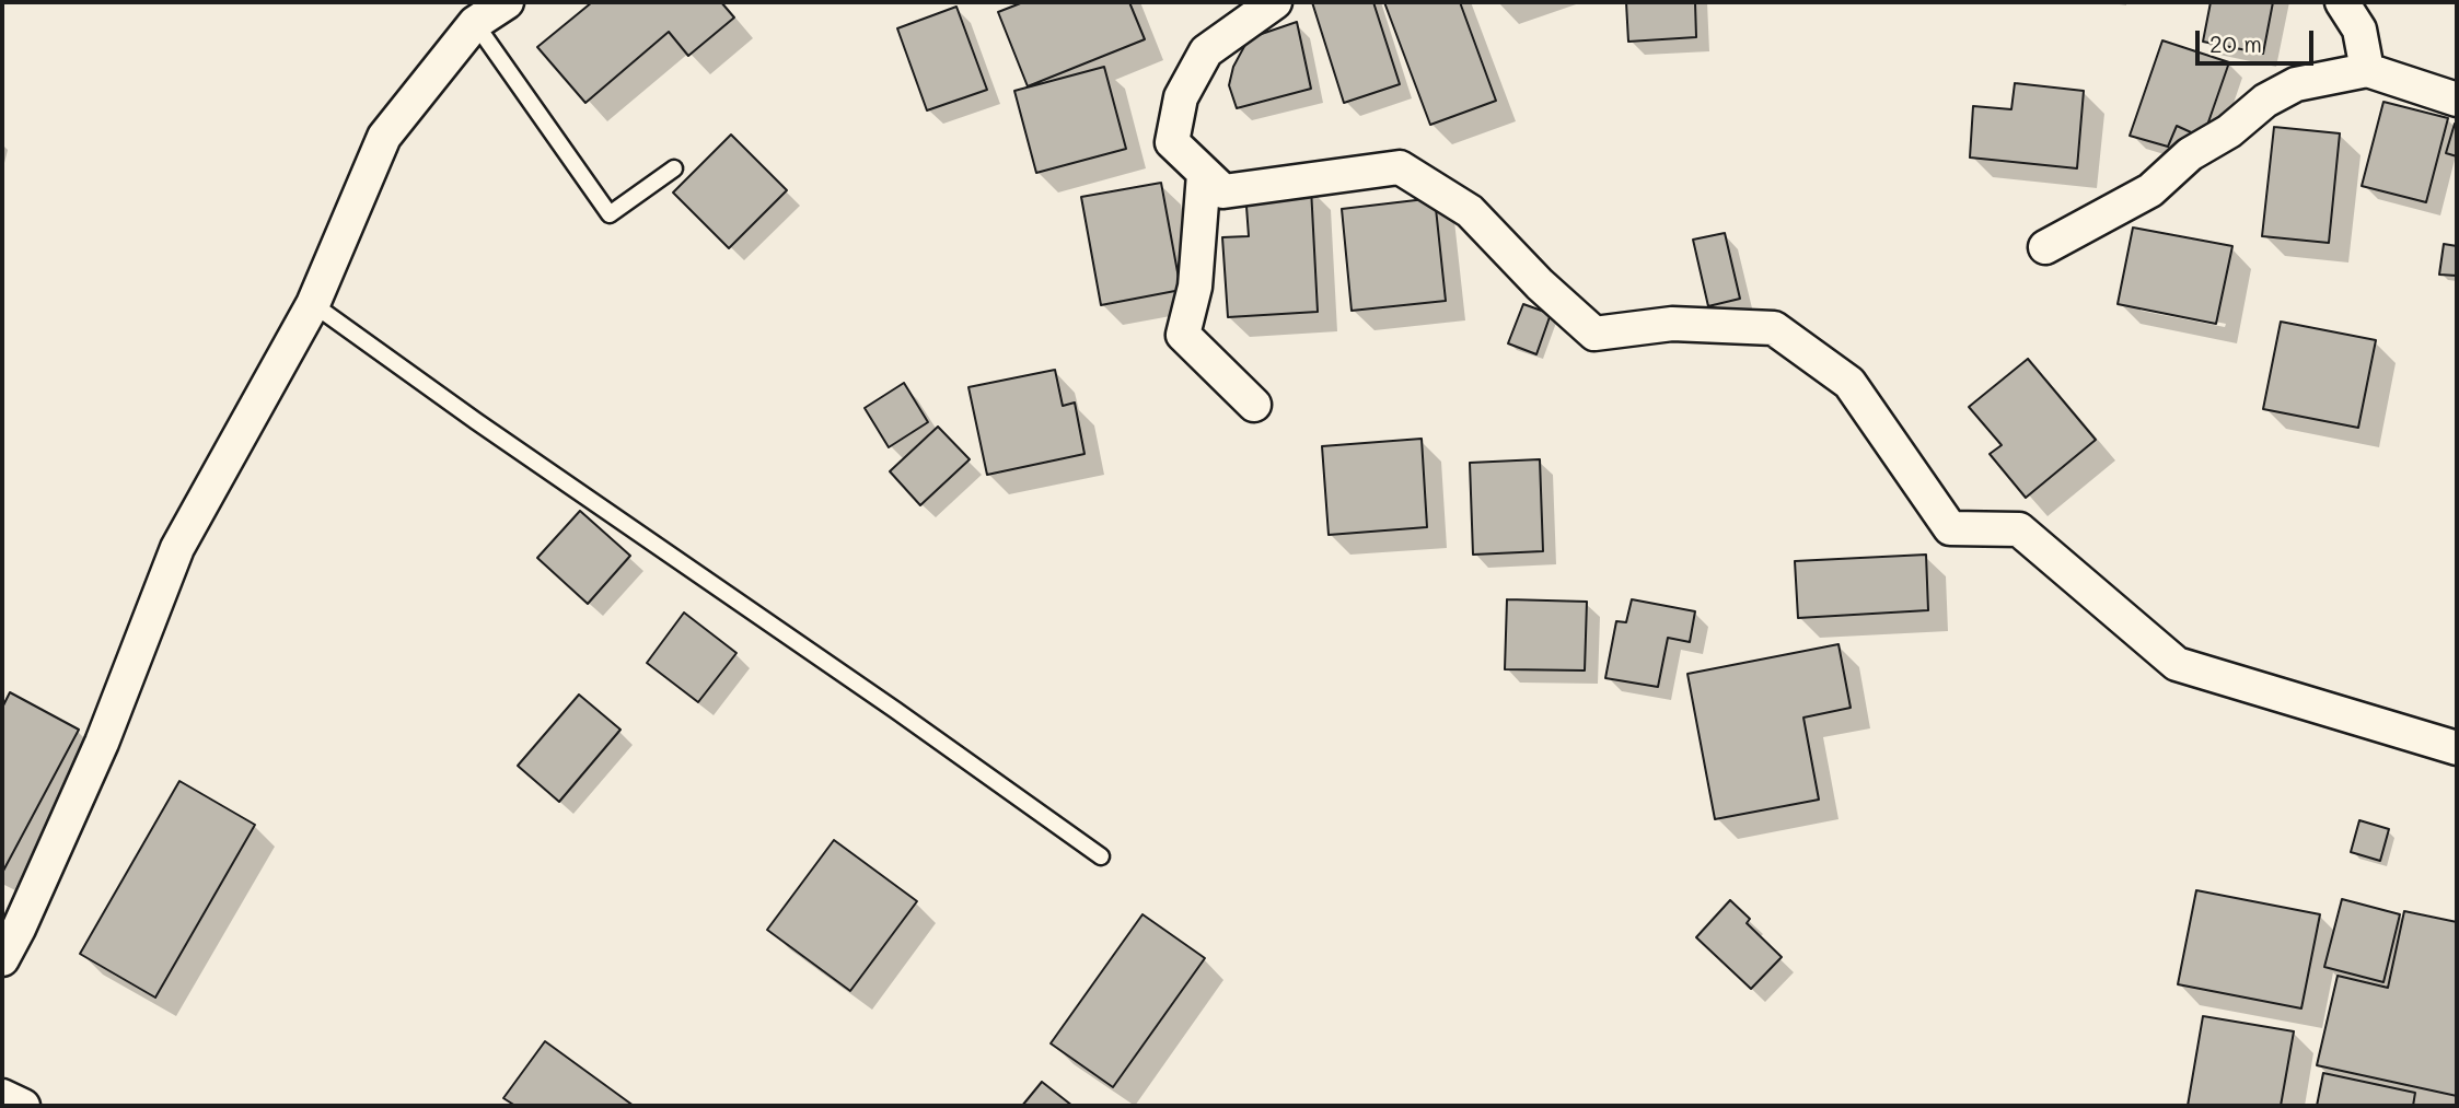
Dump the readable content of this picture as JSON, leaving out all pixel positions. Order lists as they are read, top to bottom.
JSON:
{
  "scale_bar": "20 m"
}
